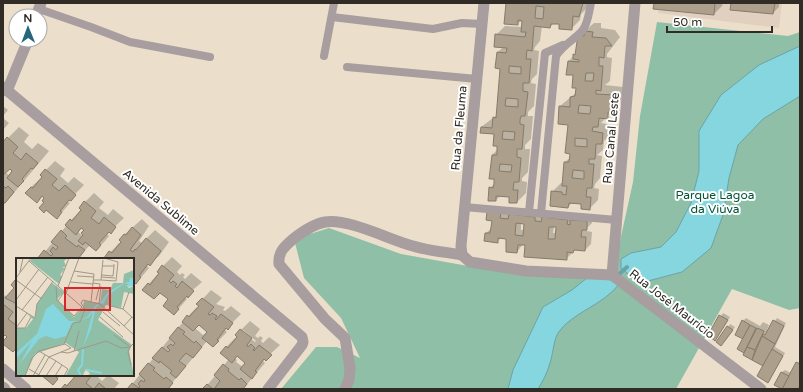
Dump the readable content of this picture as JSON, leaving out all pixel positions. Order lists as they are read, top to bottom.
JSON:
{
  "streets": {
    "street": [
      "Rua da Fleuma",
      "Rua Canal Leste",
      "Avenida Sublime",
      "Rua José Maurício"
    ]
  },
  "crossings": [
    ["Rua da Fleuma", "Rua José Maurício"],
    ["Rua Canal Leste", "Rua José Maurício"]
  ],
  "parks": ["Parque Lagoa da Viúva"],
  "scale_bar": "50 m",
  "north": "top"
}
